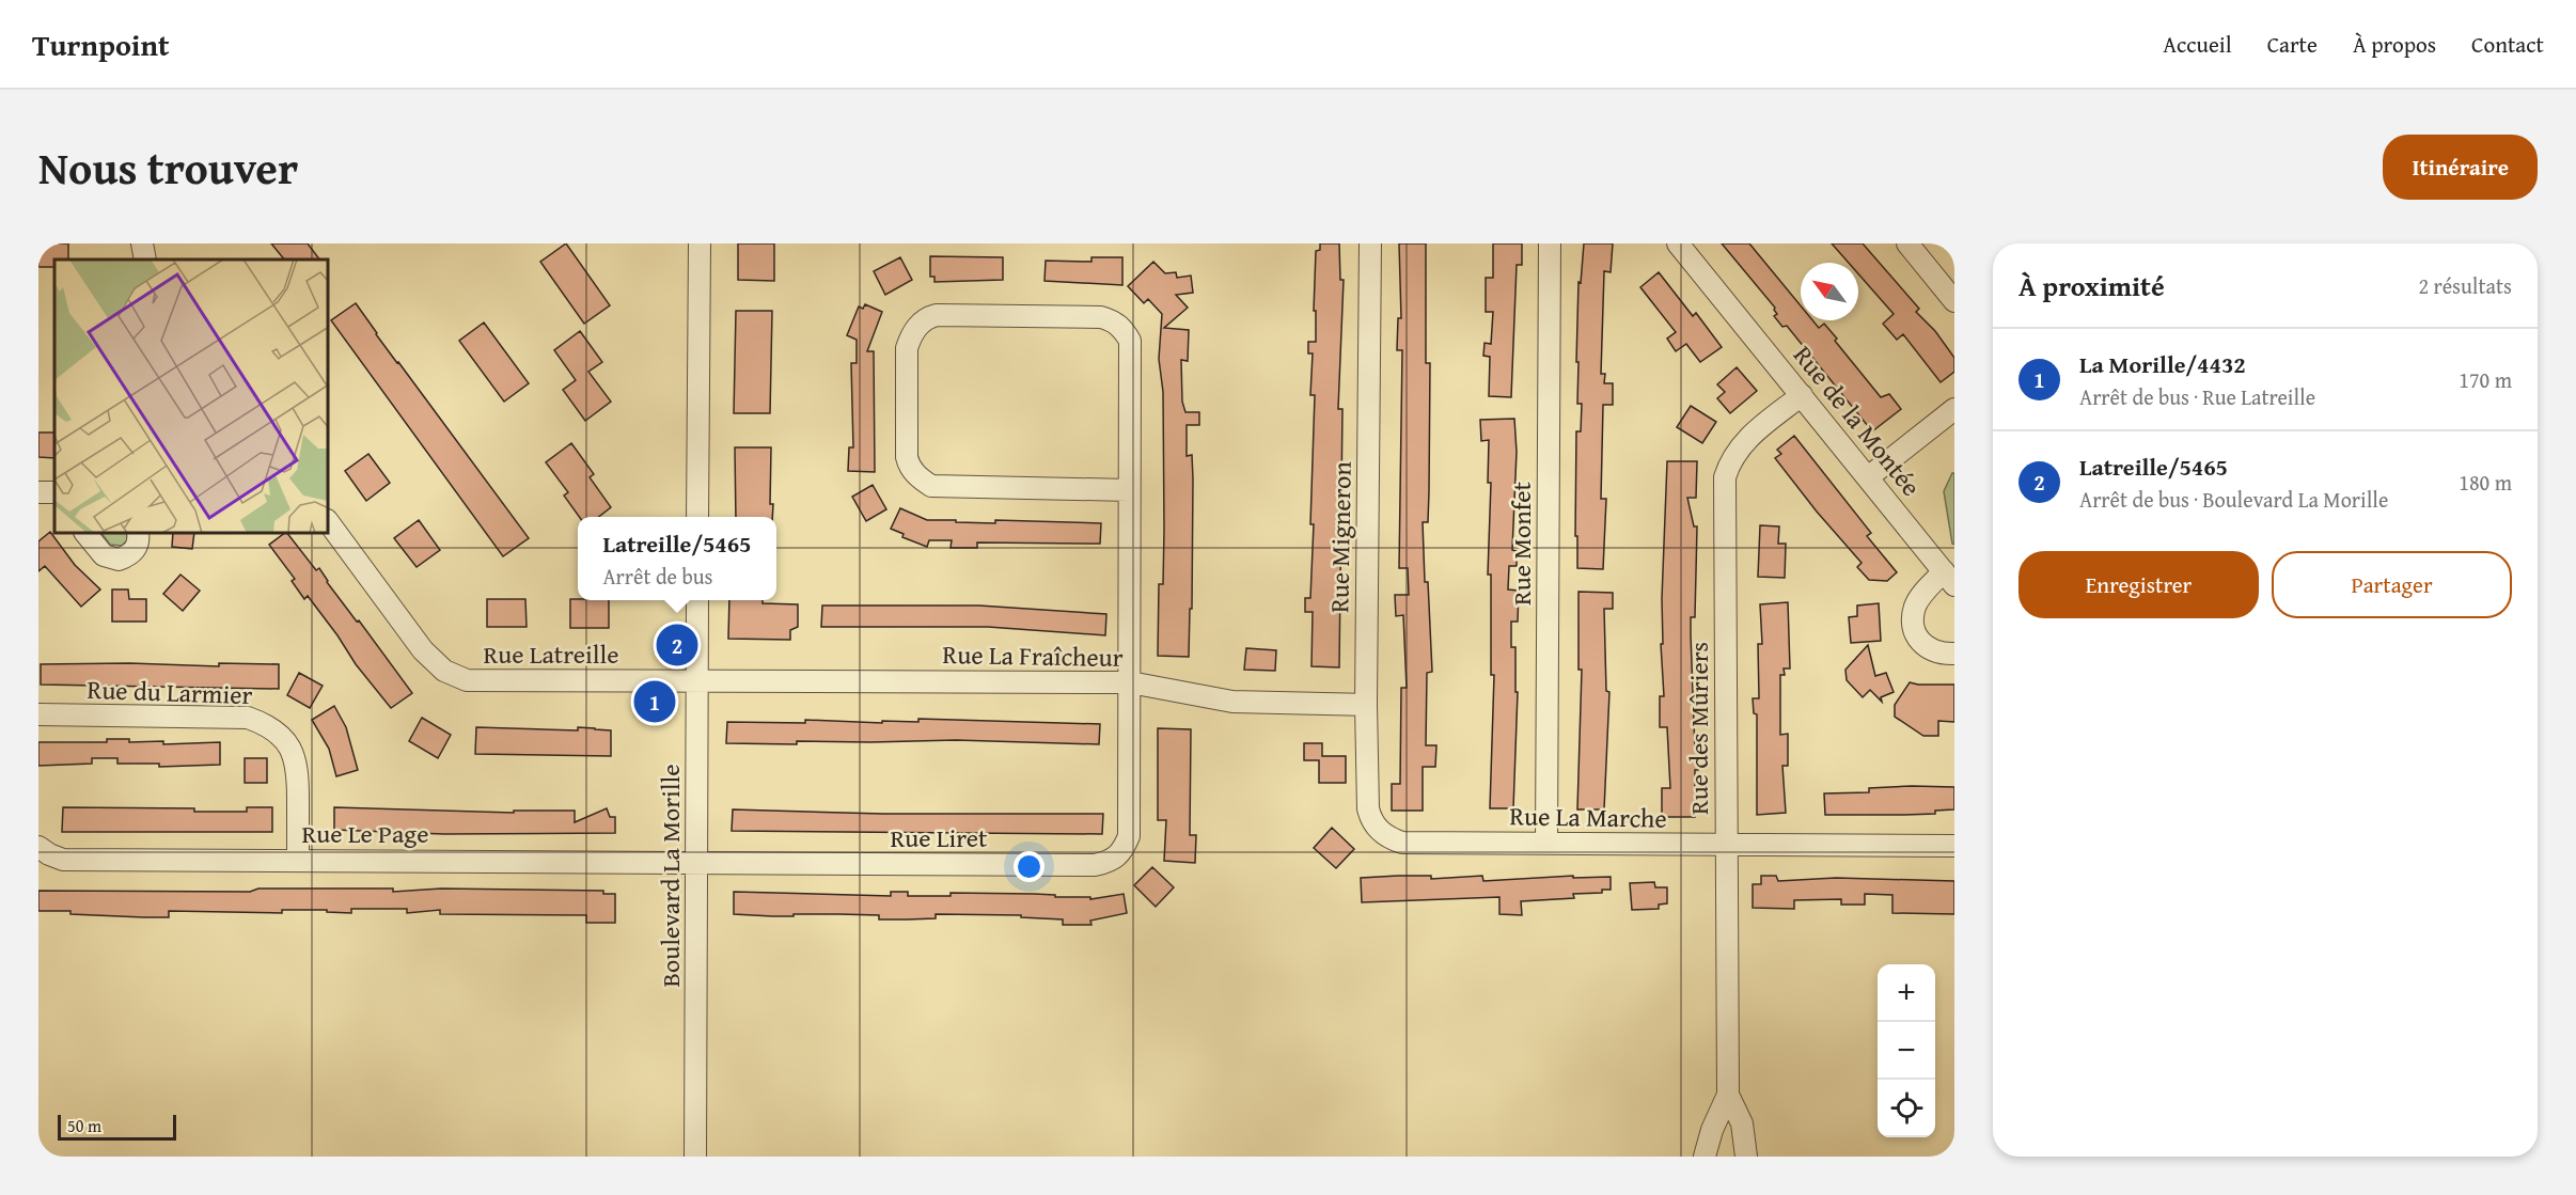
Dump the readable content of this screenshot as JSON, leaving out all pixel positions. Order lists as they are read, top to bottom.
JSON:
{
  "streets": {
    "street": [
      "Rue de la Montée",
      "Rue Migneron",
      "Rue Monfet",
      "Rue Latreille",
      "Rue La Fraîcheur",
      "Rue du Larmier",
      "Rue des Mûriers",
      "Rue La Marche",
      "Rue Le Page",
      "Rue Liret",
      "Boulevard La Morille"
    ]
  },
  "crossings": [
    ["Rue de la Montée", "Rue des Mûriers"],
    ["Rue Migneron", "Rue La Fraîcheur"],
    ["Rue Migneron", "Rue La Marche"],
    ["Rue Monfet", "Rue La Marche"],
    ["Rue Latreille", "Rue La Fraîcheur"],
    ["Rue Latreille", "Boulevard La Morille"],
    ["Rue La Fraîcheur", "Rue Liret"],
    ["Rue La Fraîcheur", "Boulevard La Morille"],
    ["Rue du Larmier", "Rue Le Page"],
    ["Rue des Mûriers", "Rue La Marche"],
    ["Rue Le Page", "Rue Liret"],
    ["Rue Le Page", "Boulevard La Morille"],
    ["Rue Liret", "Boulevard La Morille"]
  ],
  "scale_bar": "50 m",
  "north": "top left",
  "page": {
    "header": "Turnpoint",
    "nav": [
      "Accueil",
      "Carte",
      "À propos",
      "Contact"
    ],
    "title": "Nous trouver",
    "buttons": [
      "Itinéraire",
      ["Enregistrer", "Partager"]
    ],
    "heading": ["À proximité", "2 résultats"],
    "list": [
      {
        "mark": "1",
        "name": "La Morille/4432",
        "note": "Arrêt de bus · Rue Latreille",
        "value": "170 m"
      },
      {
        "mark": "2",
        "name": "Latreille/5465",
        "note": "Arrêt de bus · Boulevard La Morille",
        "value": "180 m"
      }
    ],
    "popup": ["Latreille/5465", "Arrêt de bus"],
    "pins": ["2", "1"],
    "map_buttons": ["+", "−"],
    "scale": "50 m"
  }
}
